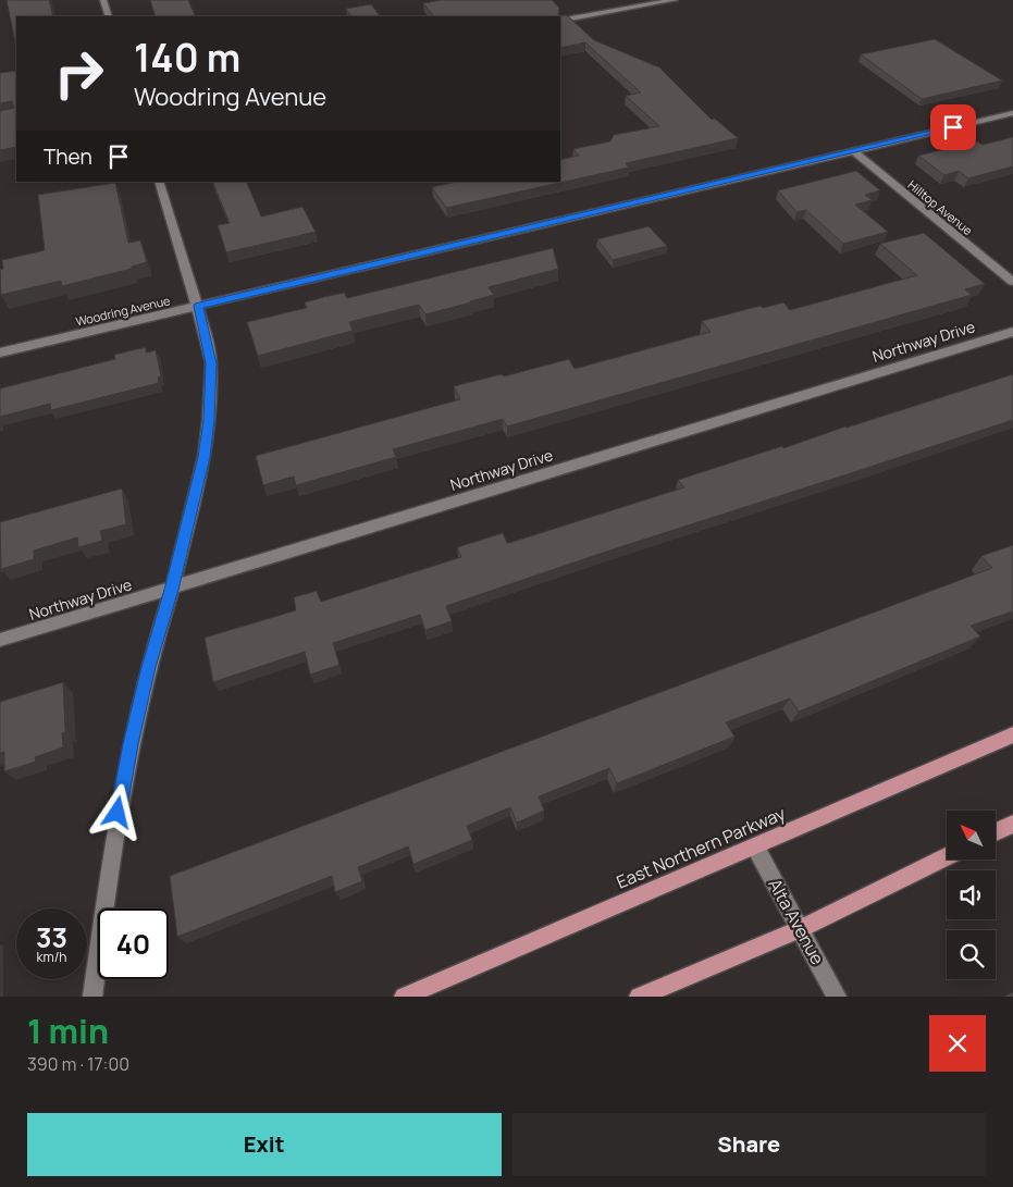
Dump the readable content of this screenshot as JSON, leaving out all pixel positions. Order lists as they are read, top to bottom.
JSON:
{
  "streets": {
    "main road": ["East Northern Parkway"],
    "street": [
      "Hilltop Avenue",
      "Woodring Avenue",
      "Northway Drive",
      "Alta Avenue"
    ]
  },
  "crossings": [
    ["Hilltop Avenue", "Woodring Avenue"],
    ["East Northern Parkway", "Alta Avenue"]
  ],
  "north": "top left",
  "page": {
    "turn": ["140 m", "Woodring Avenue"],
    "then": "Then",
    "speed": "33 km/h",
    "limit": "40",
    "heading": ["1 min", "390 m · 17:00"],
    "buttons": ["Exit", "Share"]
  }
}
